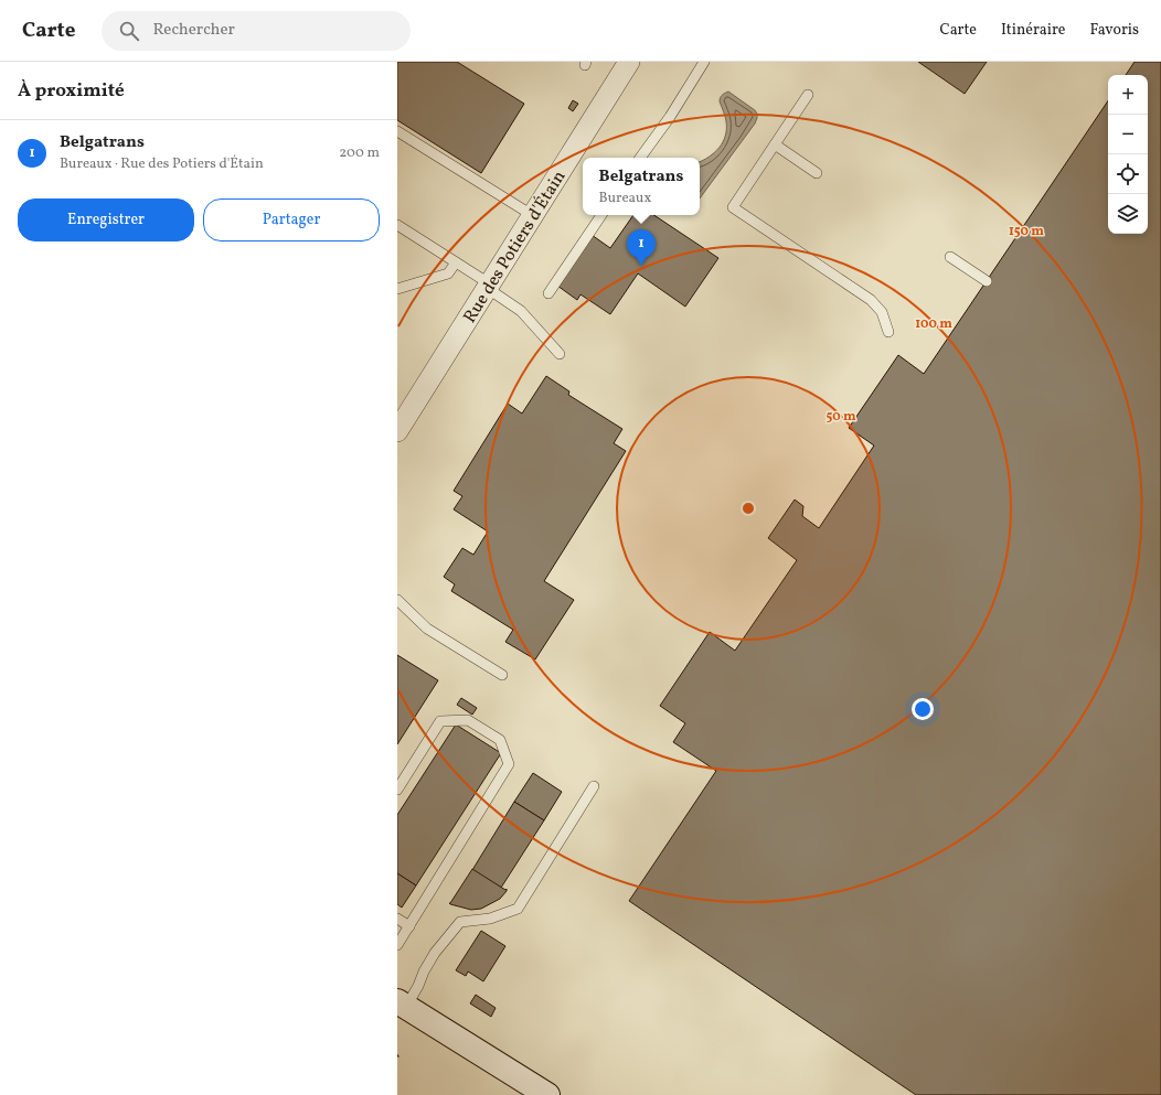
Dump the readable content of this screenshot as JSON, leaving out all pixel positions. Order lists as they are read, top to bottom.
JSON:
{
  "streets": {
    "street": ["Rue des Potiers d'Étain"]
  },
  "page": {
    "header": "Carte",
    "search": "Rechercher",
    "nav": ["Carte", "Itinéraire", "Favoris"],
    "heading": "À proximité",
    "map_buttons": ["+", "−"],
    "list": [
      {
        "mark": "1",
        "name": "Belgatrans",
        "note": "Bureaux · Rue des Potiers d'Étain",
        "value": "200 m"
      }
    ],
    "popup": ["Belgatrans", "Bureaux"],
    "buttons": ["Enregistrer", "Partager"],
    "pins": "1"
  },
  "rings": ["150 m", "100 m", "50 m"]
}
